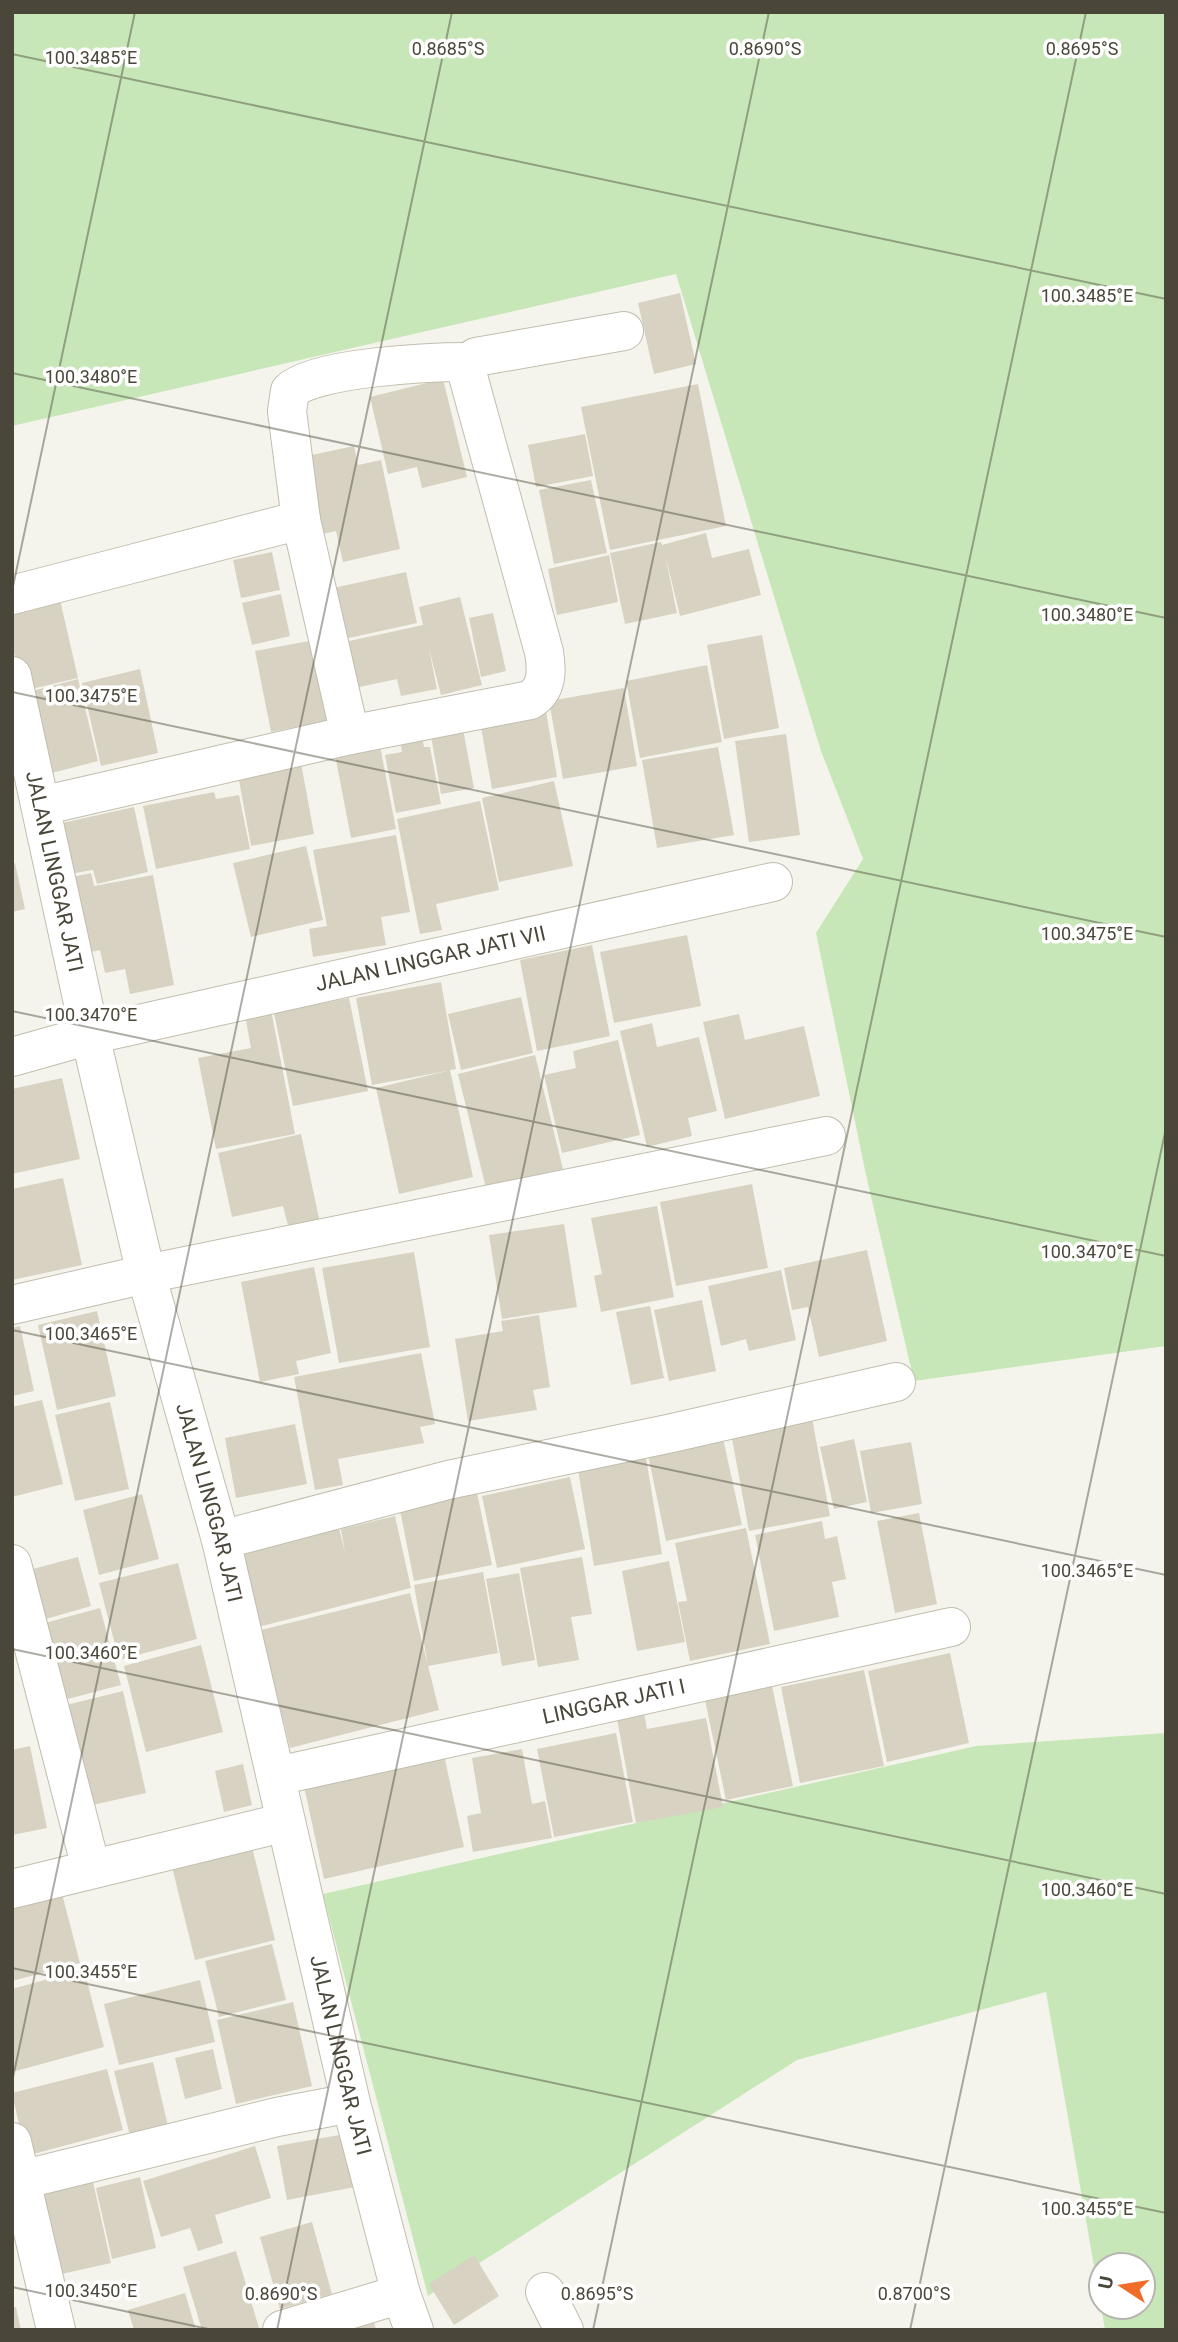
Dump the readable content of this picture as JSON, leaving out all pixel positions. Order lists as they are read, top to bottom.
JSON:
{
  "streets": {
    "street": ["JALAN LINGGAR JATI", "JALAN LINGGAR JATI VII", "LINGGAR JATI I"]
  },
  "crossings": [
    ["JALAN LINGGAR JATI", "JALAN LINGGAR JATI VII"],
    ["JALAN LINGGAR JATI", "LINGGAR JATI I"]
  ],
  "north": "left",
  "coordinates": [
    "0.8685°S",
    "0.8690°S",
    "0.8695°S",
    "100.3485°E",
    "100.3480°E",
    "100.3475°E",
    "100.3470°E",
    "100.3465°E",
    "100.3460°E",
    "100.3455°E",
    "100.3450°E",
    "0.8700°S"
  ]
}
